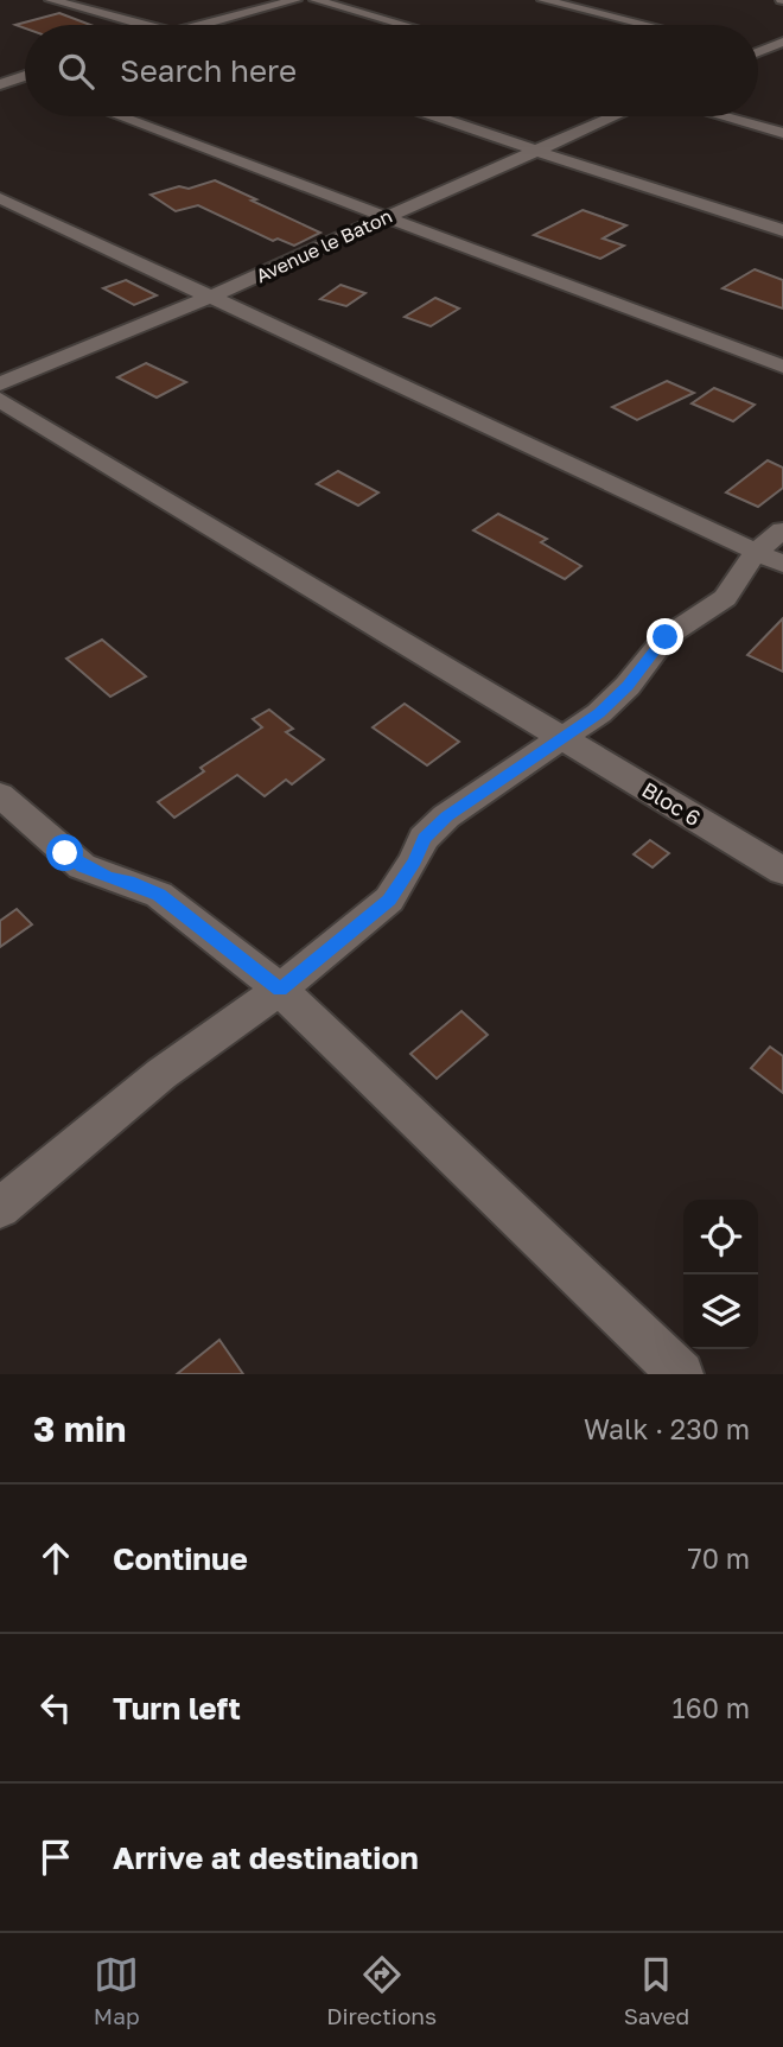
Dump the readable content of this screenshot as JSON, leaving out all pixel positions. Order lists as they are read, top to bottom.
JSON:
{
  "streets": {
    "street": ["Avenue le Baton", "Bloc 6"]
  },
  "page": {
    "search": "Search here",
    "heading": ["3 min", "Walk · 230 m"],
    "list": [
      ["Continue", "70 m"],
      ["Turn left", "160 m"],
      "Arrive at destination"
    ],
    "nav": ["Map", "Directions", "Saved"]
  }
}
